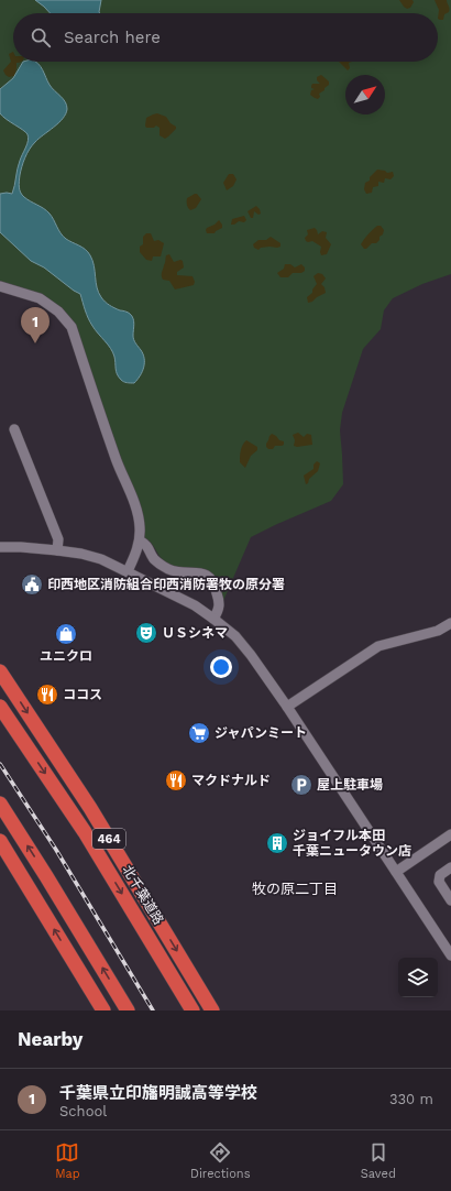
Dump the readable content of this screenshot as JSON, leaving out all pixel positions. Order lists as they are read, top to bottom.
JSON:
{
  "streets": {
    "highway": ["464", "北千葉道路"]
  },
  "districts": ["牧の原二丁目"],
  "places": {
    "public building": ["印西地区消防組合印西消防署牧の原分署"],
    "theatre": ["ＵＳシネマ"],
    "shop": ["ユニクロ"],
    "restaurant": ["ココス", "マクドナルド"],
    "supermarket": ["ジャパンミート"],
    "parking": ["屋上駐車場"],
    "building": ["ジョイフル本田 千葉ニュータウン店"]
  },
  "north": "top right",
  "page": {
    "search": "Search here",
    "pins": "1",
    "heading": "Nearby",
    "list": [
      {
        "mark": "1",
        "name": "千葉県立印旛明誠高等学校",
        "note": "School",
        "value": "330 m"
      }
    ],
    "nav": ["Map", "Directions", "Saved"]
  }
}
